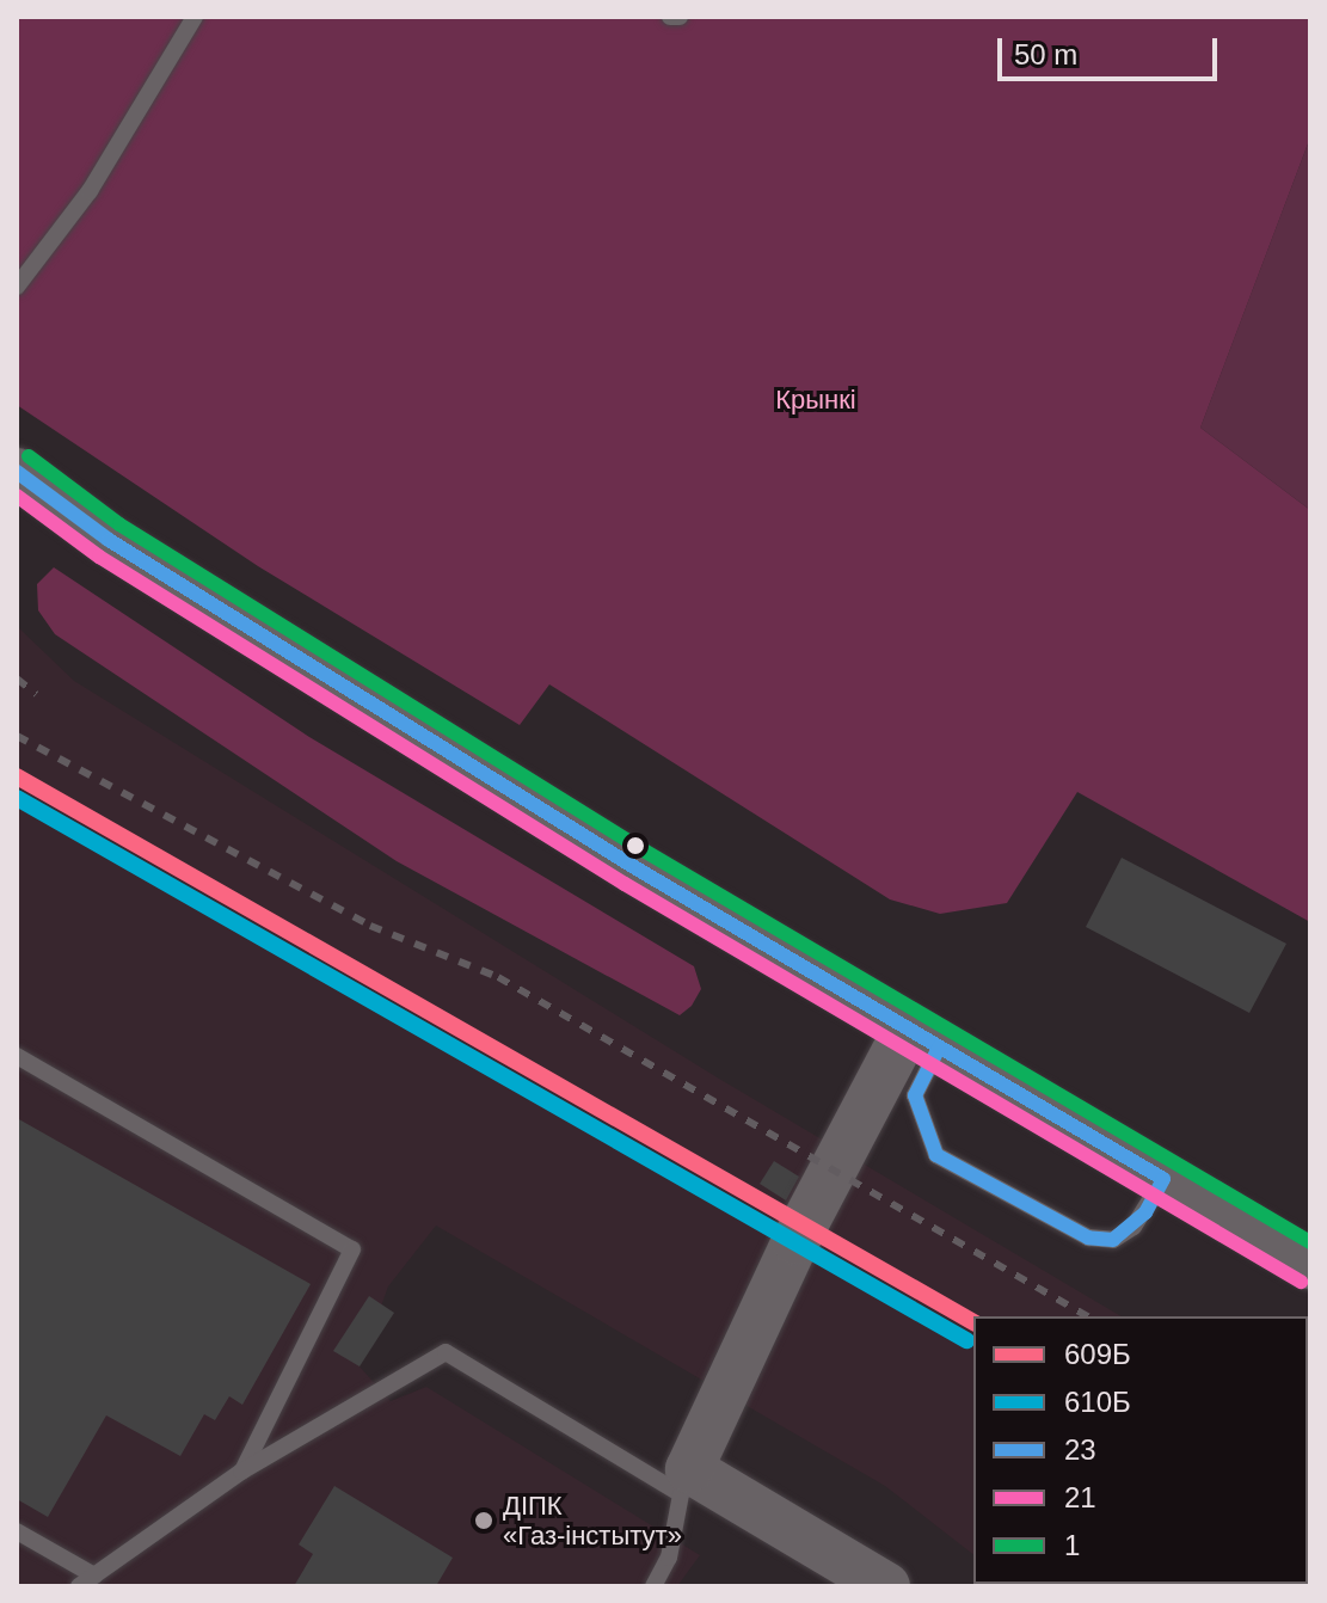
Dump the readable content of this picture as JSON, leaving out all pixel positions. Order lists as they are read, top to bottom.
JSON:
{
  "parks": ["Крынкі"],
  "places": ["ДІПК «Газ-інстытут»"],
  "lines": [
    "transit line 1",
    "transit line 23",
    "transit line 21",
    "transit line 609Б",
    "transit line 610Б"
  ],
  "legend": [
    "609Б",
    "610Б",
    "23",
    "21",
    "1"
  ],
  "scale_bar": "50 m"
}
